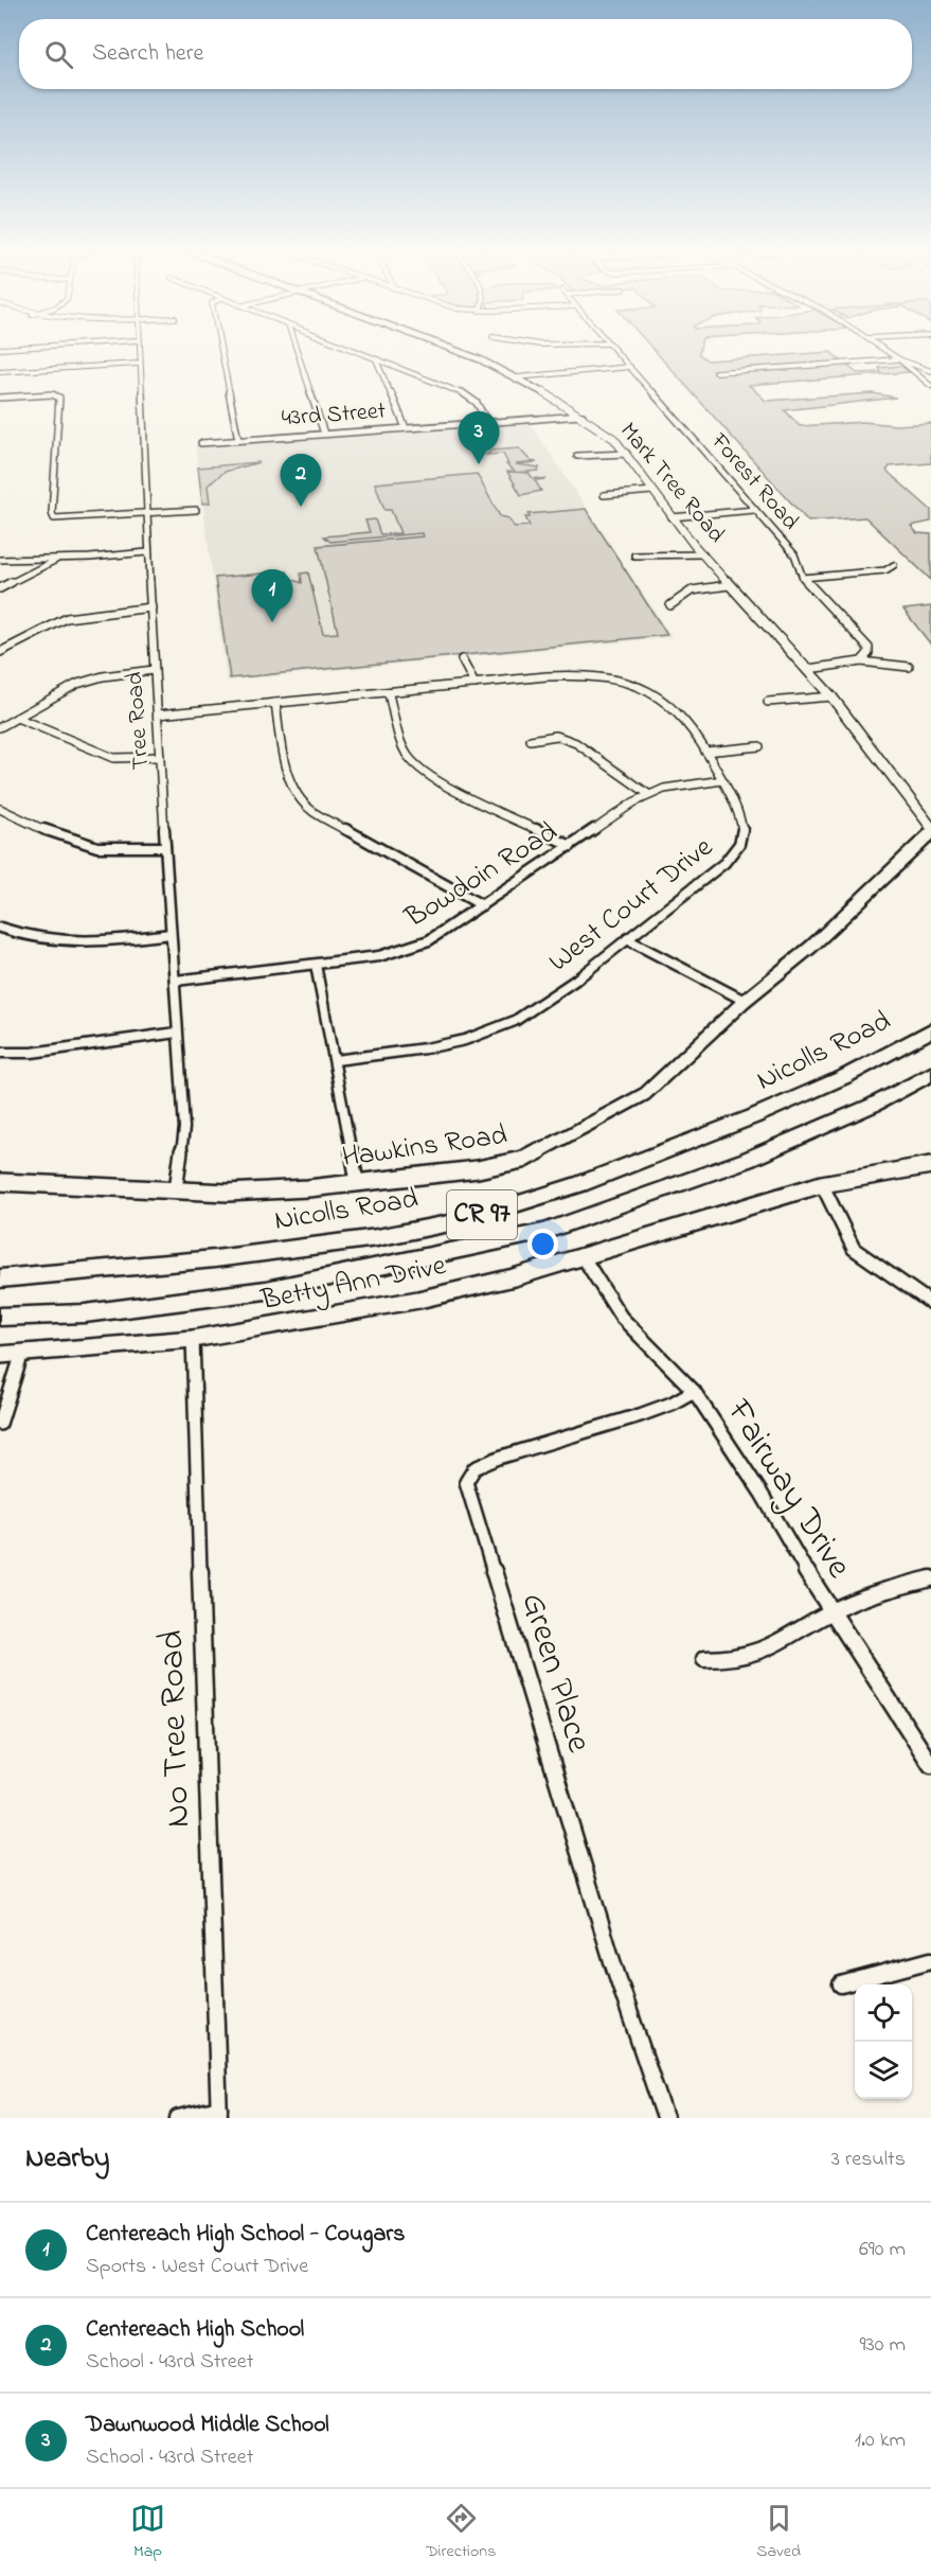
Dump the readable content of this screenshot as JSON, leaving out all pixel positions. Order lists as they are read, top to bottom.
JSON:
{
  "streets": {
    "highway": ["Nicolls Road", "CR 97"],
    "street": [
      "43rd Street",
      "Forest Road",
      "Mark Tree Road",
      "Tree Road",
      "Bowdoin Road",
      "West Court Drive",
      "Hawkins Road",
      "Betty Ann Drive",
      "Fairway Drive",
      "Green Place",
      "No Tree Road"
    ]
  },
  "crossings": [
    ["43rd Street", "Mark Tree Road"],
    ["Tree Road", "Bowdoin Road"],
    ["Tree Road", "West Court Drive"],
    ["Tree Road", "Hawkins Road"],
    ["Bowdoin Road", "West Court Drive"],
    ["Betty Ann Drive", "Fairway Drive"],
    ["Betty Ann Drive", "No Tree Road"],
    ["Fairway Drive", "Green Place"]
  ],
  "page": {
    "search": "Search here",
    "pins": ["3", "2", "1"],
    "heading": ["Nearby", "3 results"],
    "list": [
      {
        "mark": "1",
        "name": "Centereach High School - Cougars",
        "note": "Sports · West Court Drive",
        "value": "690 m"
      },
      {
        "mark": "2",
        "name": "Centereach High School",
        "note": "School · 43rd Street",
        "value": "930 m"
      },
      {
        "mark": "3",
        "name": "Dawnwood Middle School",
        "note": "School · 43rd Street",
        "value": "1.0 km"
      }
    ],
    "nav": ["Map", "Directions", "Saved"]
  }
}
